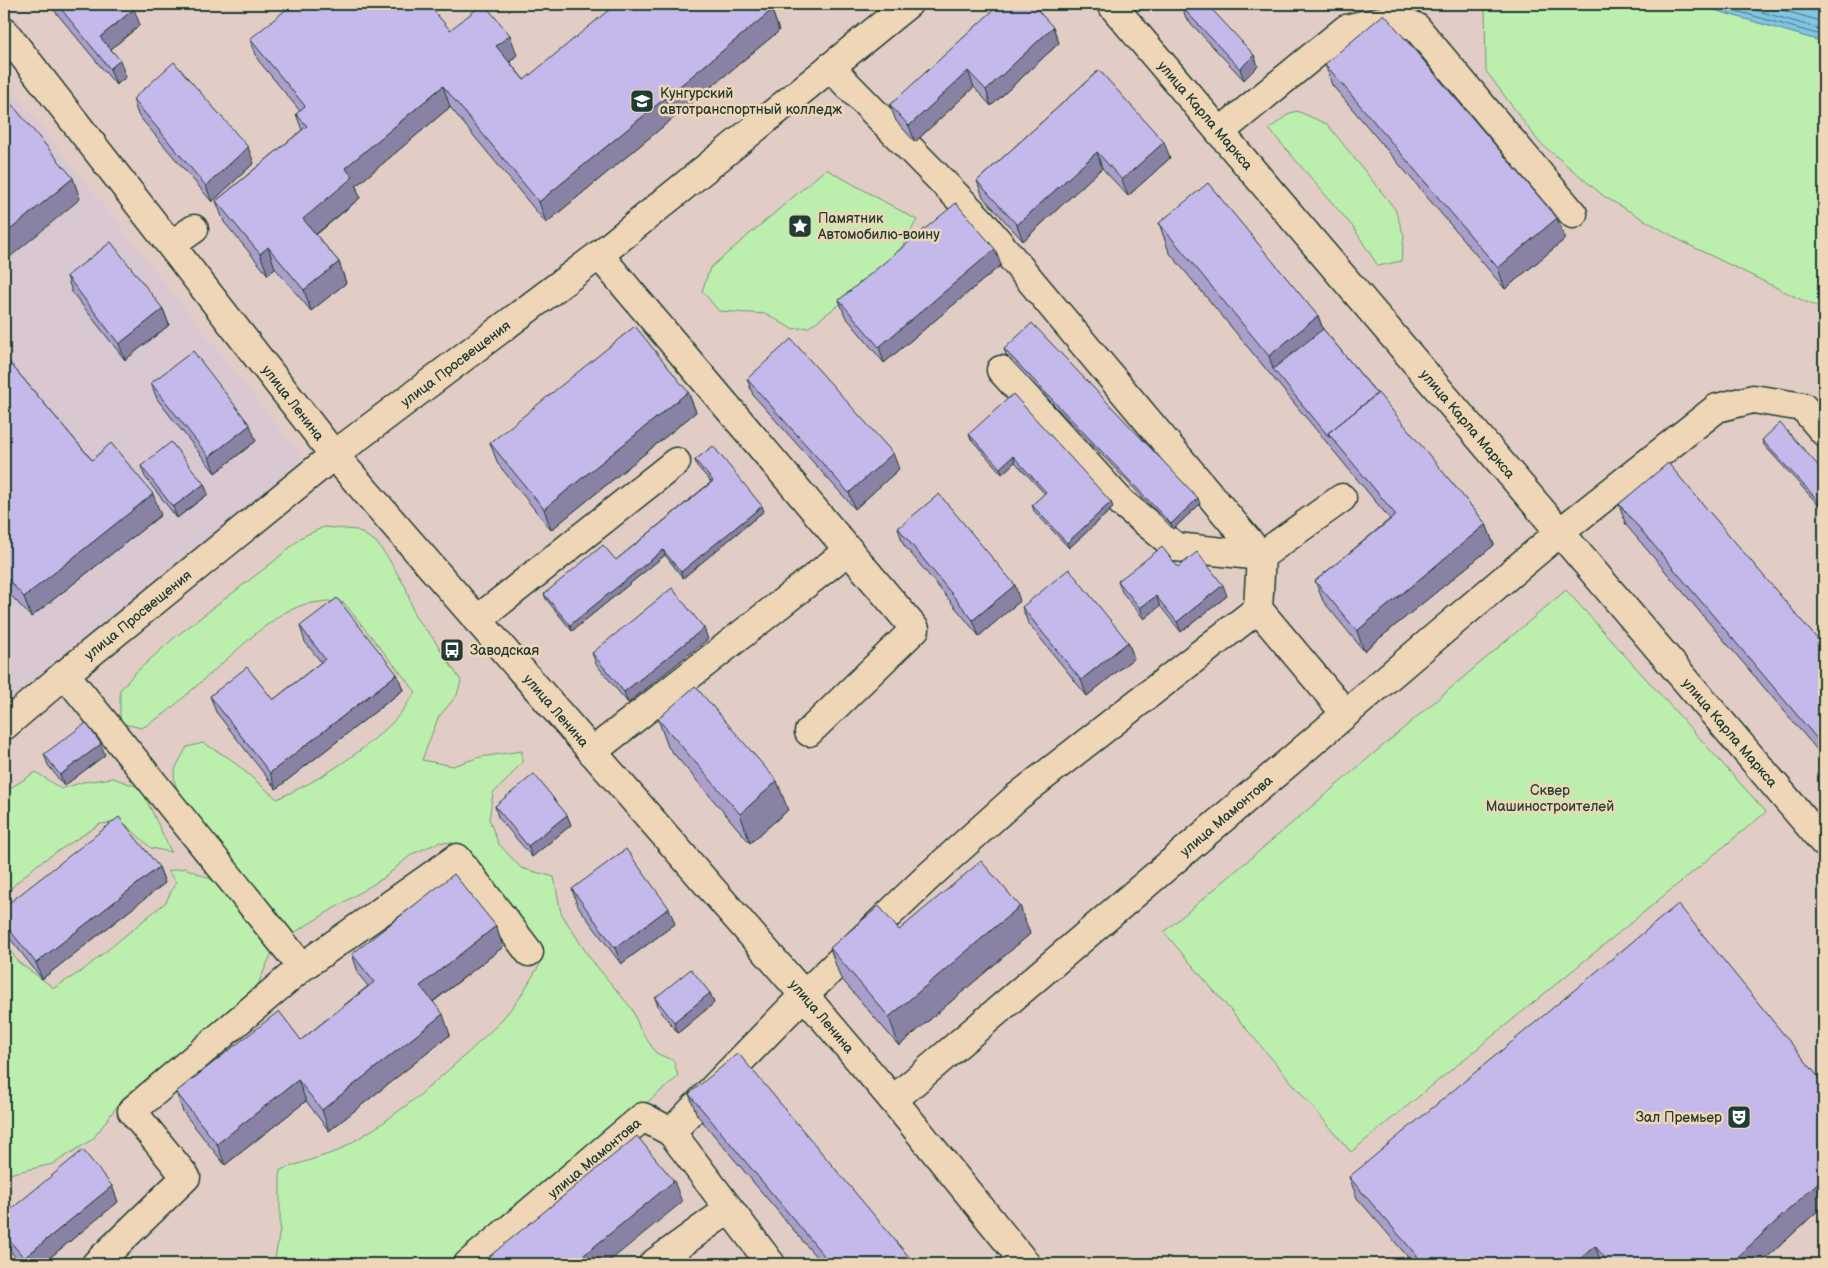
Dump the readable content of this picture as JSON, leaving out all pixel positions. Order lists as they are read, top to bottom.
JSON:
{
  "streets": {
    "street": [
      "улица Карла Маркса",
      "улица Просвещения",
      "улица Ленина",
      "улица Мамонтова"
    ]
  },
  "crossings": [
    ["улица Карла Маркса", "улица Мамонтова"],
    ["улица Просвещения", "улица Ленина"],
    ["улица Ленина", "улица Мамонтова"]
  ],
  "parks": ["Сквер Машиностроителей"],
  "places": {
    "school or university": ["Кунгурский автотранспортный колледж"],
    "place": ["Памятник Автомобилю-воину"],
    "bus stop": ["Заводская"],
    "theatre": ["Зал Премьер"]
  }
}
